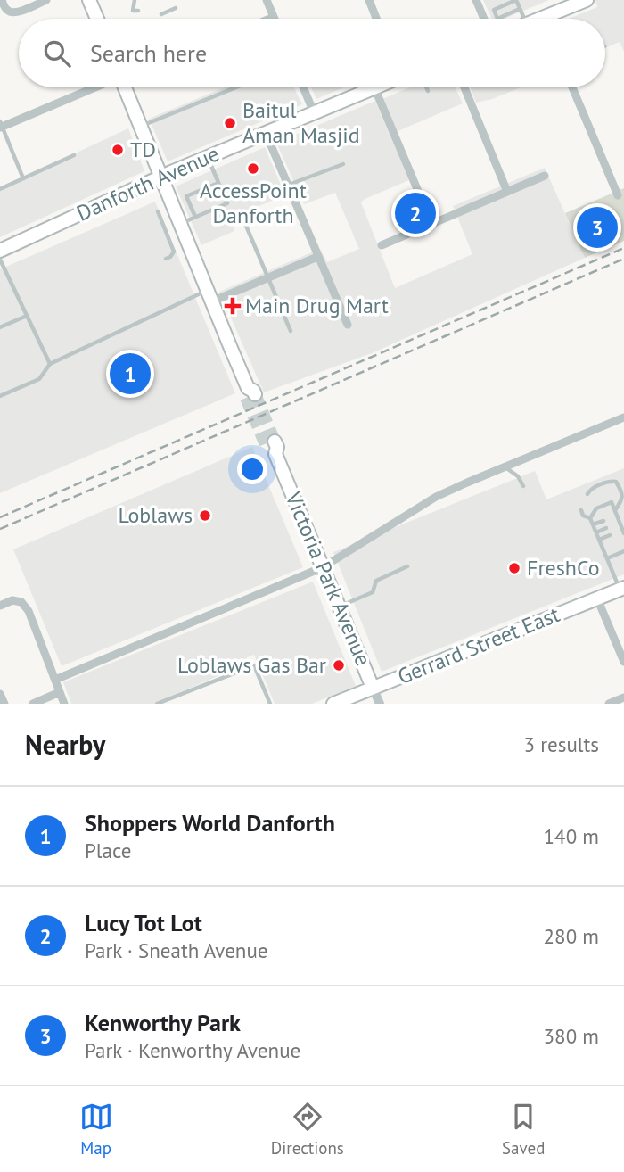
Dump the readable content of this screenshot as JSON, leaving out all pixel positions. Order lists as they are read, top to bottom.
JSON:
{
  "streets": {
    "main road": ["Danforth Avenue", "Victoria Park Avenue", "Gerrard Street East"]
  },
  "crossings": [
    ["Victoria Park Avenue", "Gerrard Street East"]
  ],
  "places": {
    "other": [
      "Baitul Aman Masjid",
      "TD",
      "AccessPoint Danforth",
      "Loblaws",
      "FreshCo",
      "Loblaws Gas Bar"
    ],
    "health": ["Main Drug Mart"]
  },
  "page": {
    "search": "Search here",
    "pins": ["2", "3", "1"],
    "heading": ["Nearby", "3 results"],
    "list": [
      {
        "mark": "1",
        "name": "Shoppers World Danforth",
        "note": "Place",
        "value": "140 m"
      },
      {
        "mark": "2",
        "name": "Lucy Tot Lot",
        "note": "Park · Sneath Avenue",
        "value": "280 m"
      },
      {
        "mark": "3",
        "name": "Kenworthy Park",
        "note": "Park · Kenworthy Avenue",
        "value": "380 m"
      }
    ],
    "nav": ["Map", "Directions", "Saved"]
  }
}
